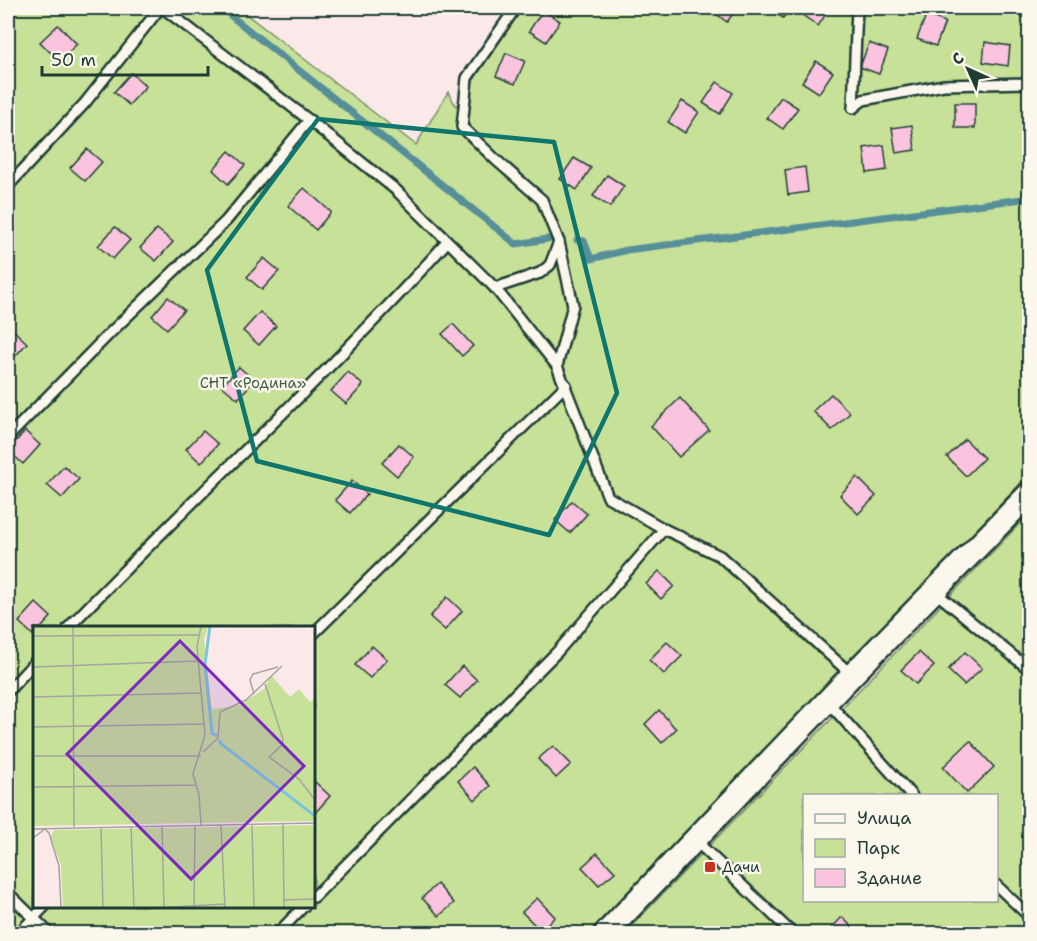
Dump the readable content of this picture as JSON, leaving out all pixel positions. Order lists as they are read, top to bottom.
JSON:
{
  "parks": ["СНТ «Родина»"],
  "places": {
    "transit": ["Дачи"]
  },
  "legend": ["Улица", "Парк", "Здание"],
  "scale_bar": "50 m",
  "north": "top left"
}
